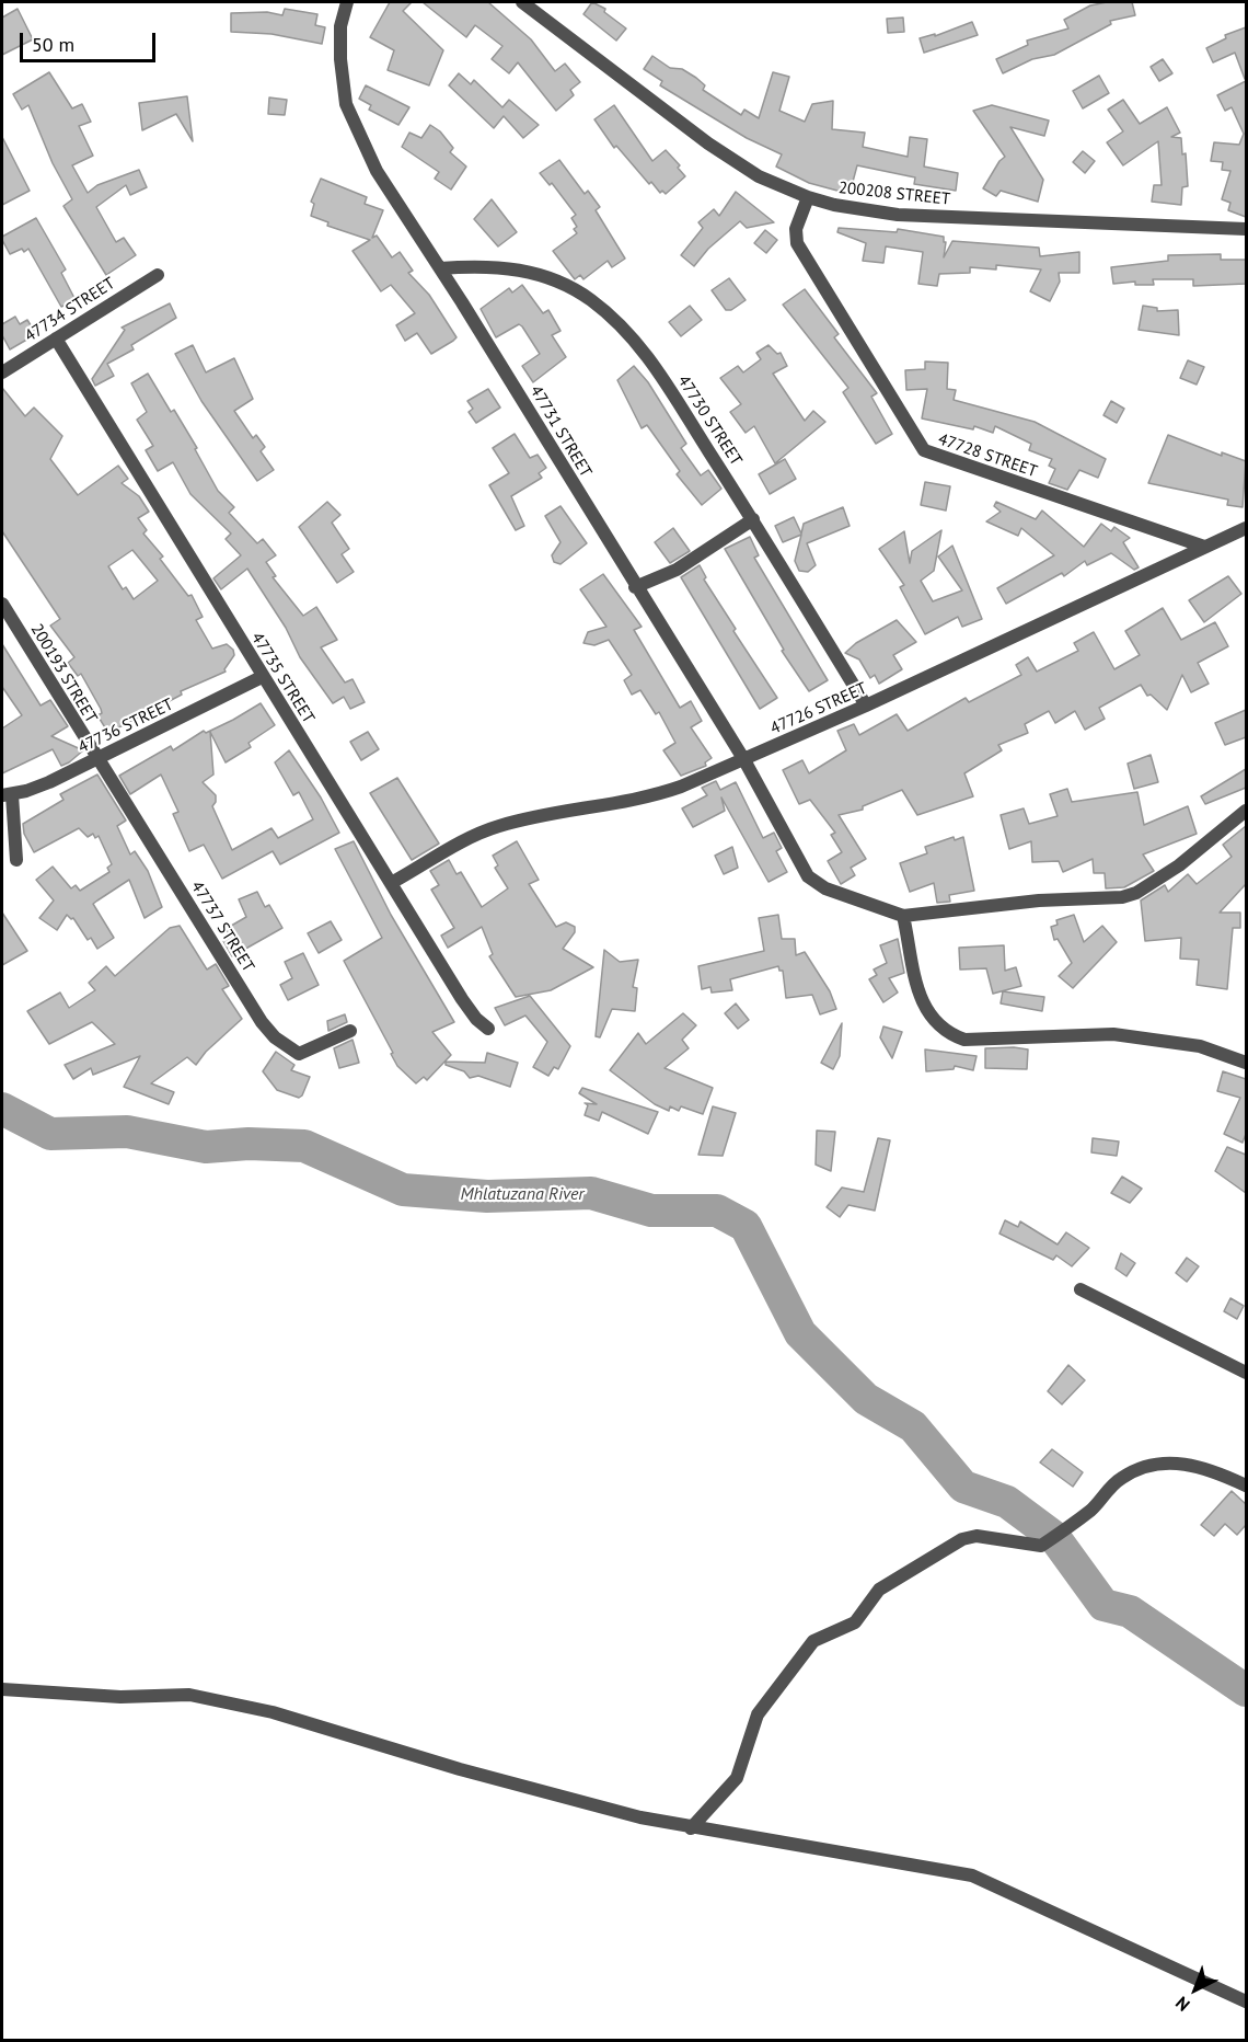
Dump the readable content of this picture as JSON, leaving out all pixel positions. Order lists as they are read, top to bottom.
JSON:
{
  "streets": {
    "street": [
      "200208 STREET",
      "47734 STREET",
      "47730 STREET",
      "47731 STREET",
      "47728 STREET",
      "200193 STREET",
      "47735 STREET",
      "47726 STREET",
      "47736 STREET",
      "47737 STREET"
    ]
  },
  "crossings": [
    ["200208 STREET", "47728 STREET"],
    ["47734 STREET", "47735 STREET"],
    ["47730 STREET", "47731 STREET"],
    ["47730 STREET", "47726 STREET"],
    ["47731 STREET", "47726 STREET"],
    ["47728 STREET", "47726 STREET"],
    ["200193 STREET", "47736 STREET"],
    ["200193 STREET", "47737 STREET"],
    ["47735 STREET", "47726 STREET"],
    ["47735 STREET", "47736 STREET"],
    ["47736 STREET", "47737 STREET"]
  ],
  "water": ["Mhlatuzana River"],
  "scale_bar": "50 m",
  "north": "bottom left"
}
